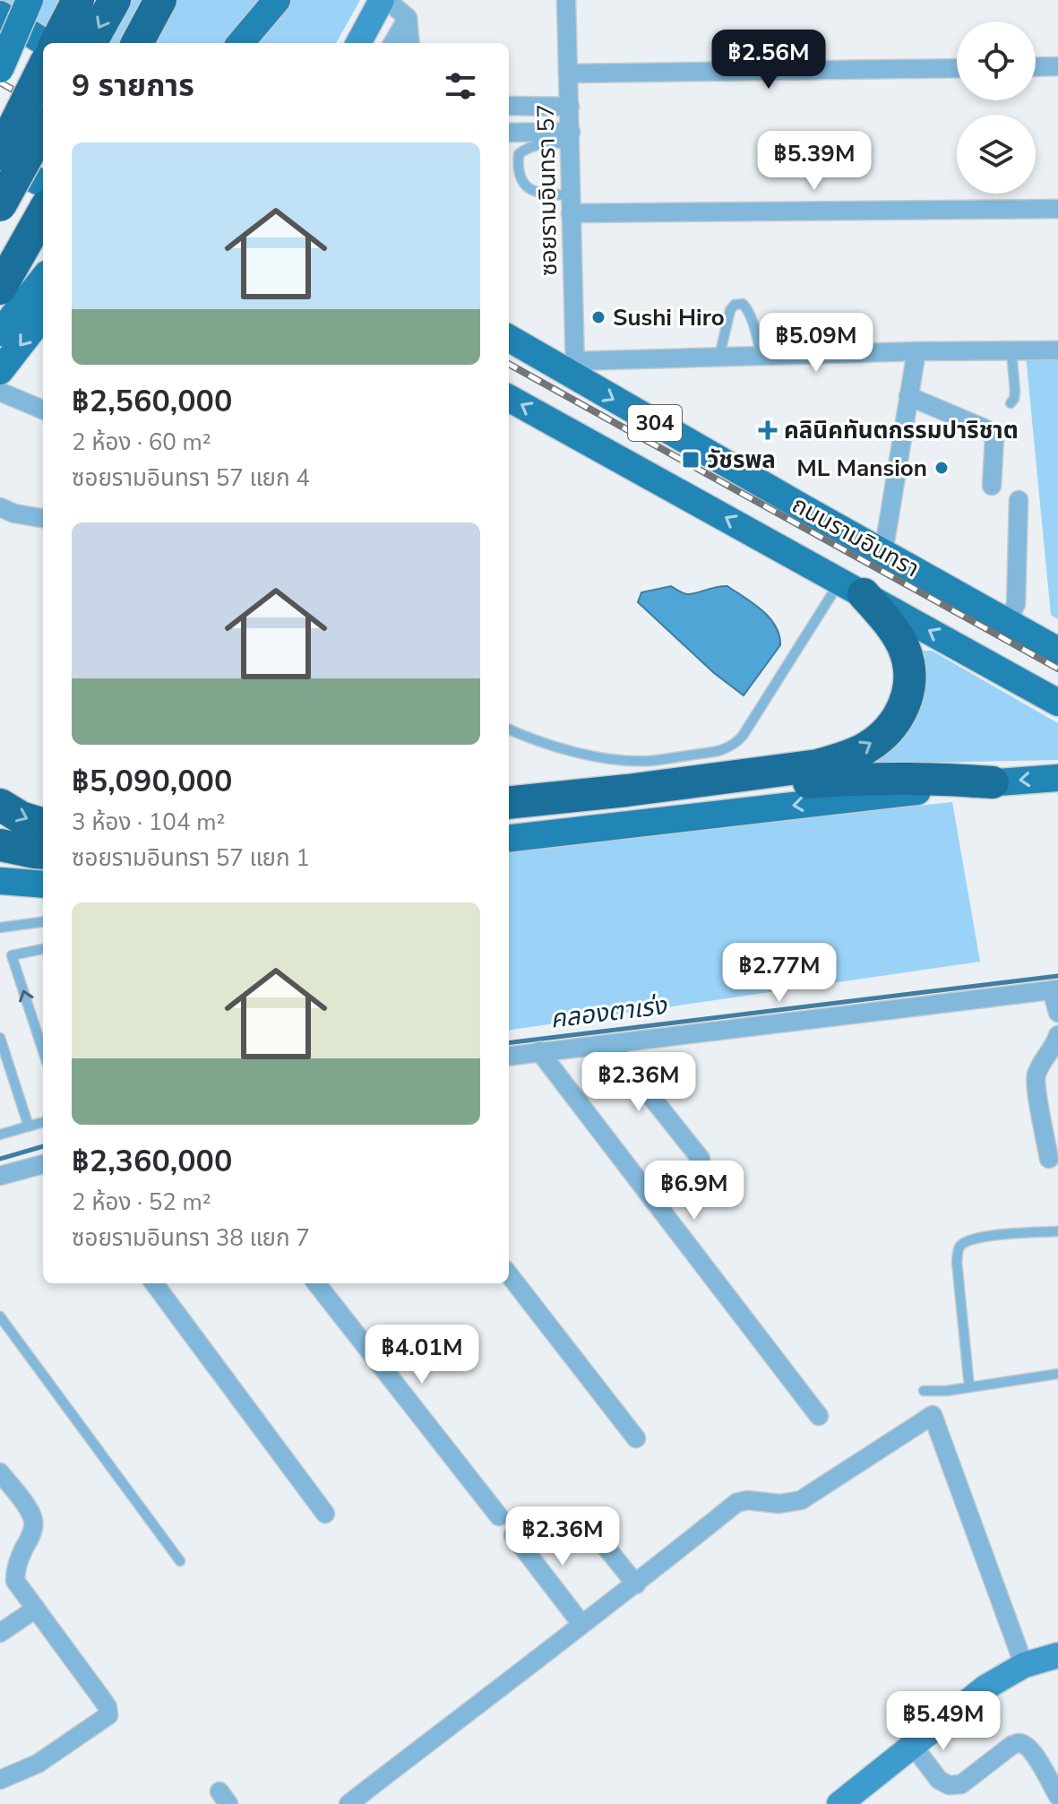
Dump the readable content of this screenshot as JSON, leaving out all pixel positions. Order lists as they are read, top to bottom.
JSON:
{
  "streets": {
    "main road": ["304", "ถนนรามอินทรา"],
    "street": ["ซอยรามอินทรา 57"]
  },
  "crossings": [
    ["ซอยรามอินทรา 57", "ถนนรามอินทรา"]
  ],
  "water": ["คลองตาเร่ง"],
  "places": {
    "other": ["Sushi Hiro", "ML Mansion"],
    "health": ["คลินิคทันตกรรมปาริชาต"],
    "transit": ["วัชรพล"]
  },
  "page": {
    "price": [
      "฿2.56M",
      "฿5.39M",
      "฿5.09M",
      "฿2.77M",
      "฿2.36M",
      "฿6.9M",
      "฿4.01M",
      "฿2.36M",
      "฿5.49M"
    ],
    "heading": "9 รายการ",
    "list": [
      {
        "name": "฿2,560,000",
        "note": "2 ห้อง · 60 m² · ซอยรามอินทรา 57 แยก 4"
      },
      {
        "name": "฿5,090,000",
        "note": "3 ห้อง · 104 m² · ซอยรามอินทรา 57 แยก 1"
      },
      {
        "name": "฿2,360,000",
        "note": "2 ห้อง · 52 m² · ซอยรามอินทรา 38 แยก 7"
      }
    ]
  }
}
